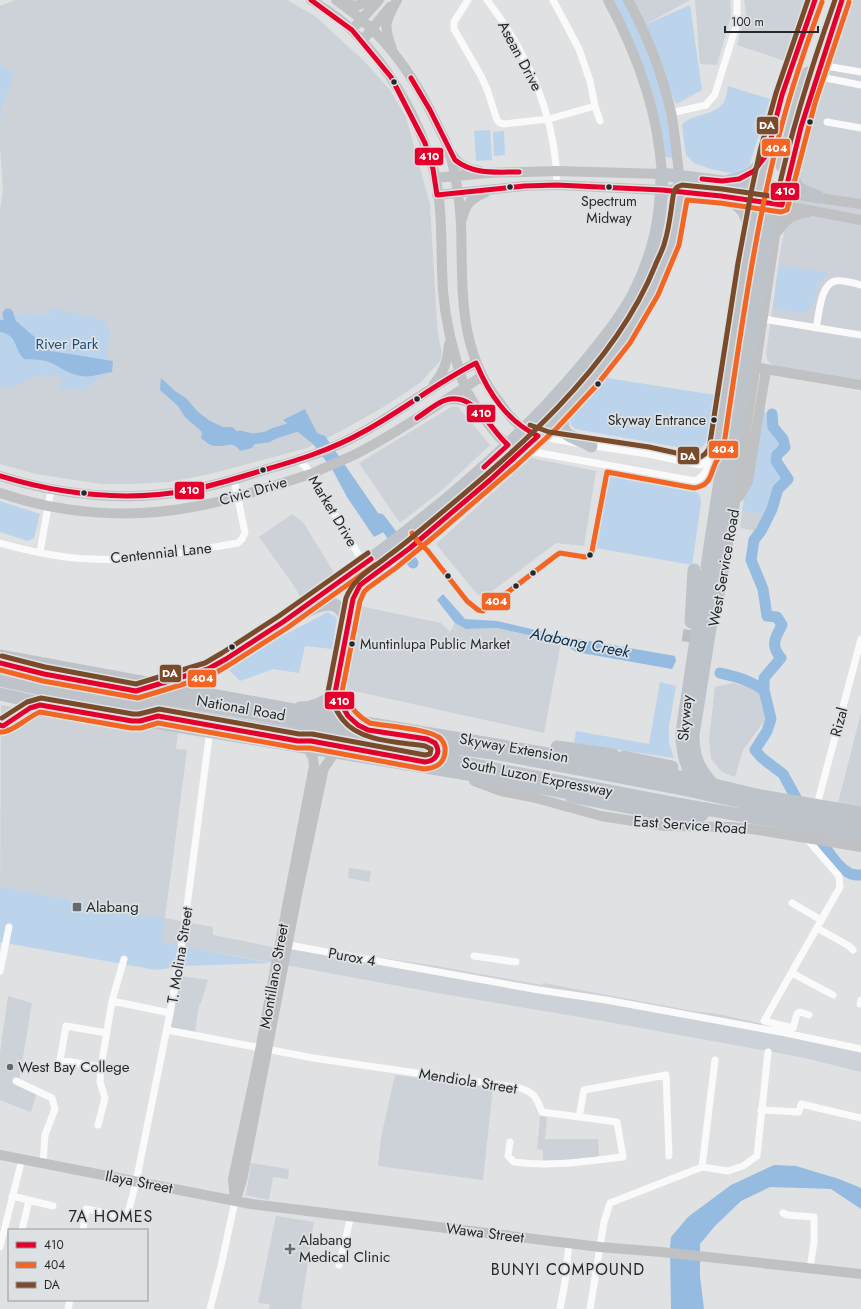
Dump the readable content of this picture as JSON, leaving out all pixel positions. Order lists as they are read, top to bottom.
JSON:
{
  "streets": {
    "highway": [
      "National Road",
      "Skyway",
      "Skyway Extension",
      "South Luzon Expressway"
    ],
    "main road": [
      "Civic Drive",
      "West Service Road",
      "East Service Road",
      "Montillano Street",
      "Ilaya Street",
      "Wawa Street"
    ],
    "street": [
      "Asean Drive",
      "Market Drive",
      "Centennial Lane",
      "Rizal",
      "T. Molina Street",
      "Purox 4",
      "Mendiola Street"
    ]
  },
  "crossings": [
    ["Civic Drive", "Market Drive"],
    ["Civic Drive", "Centennial Lane"],
    ["West Service Road", "Rizal"],
    ["West Service Road", "Skyway Extension"],
    ["West Service Road", "South Luzon Expressway"],
    ["National Road", "South Luzon Expressway"],
    ["National Road", "East Service Road"],
    ["National Road", "T. Molina Street"],
    ["National Road", "Montillano Street"],
    ["Skyway", "South Luzon Expressway"],
    ["Rizal", "South Luzon Expressway"],
    ["South Luzon Expressway", "East Service Road"],
    ["T. Molina Street", "Mendiola Street"],
    ["T. Molina Street", "Ilaya Street"],
    ["Purox 4", "Montillano Street"],
    ["Montillano Street", "Mendiola Street"],
    ["Montillano Street", "Ilaya Street"],
    ["Montillano Street", "Wawa Street"],
    ["Ilaya Street", "Wawa Street"]
  ],
  "districts": ["7A HOMES", "BUNYI COMPOUND"],
  "water": ["Alabang Creek"],
  "parks": ["River Park"],
  "places": {
    "other": [
      "Spectrum Midway",
      "Skyway Entrance",
      "Muntinlupa Public Market",
      "West Bay College"
    ],
    "transit": ["Alabang"],
    "health": ["Alabang Medical Clinic"]
  },
  "lines": ["transit line 410", "transit line DA", "transit line 404"],
  "legend": ["410", "404", "DA"],
  "scale_bar": "100 m"
}
